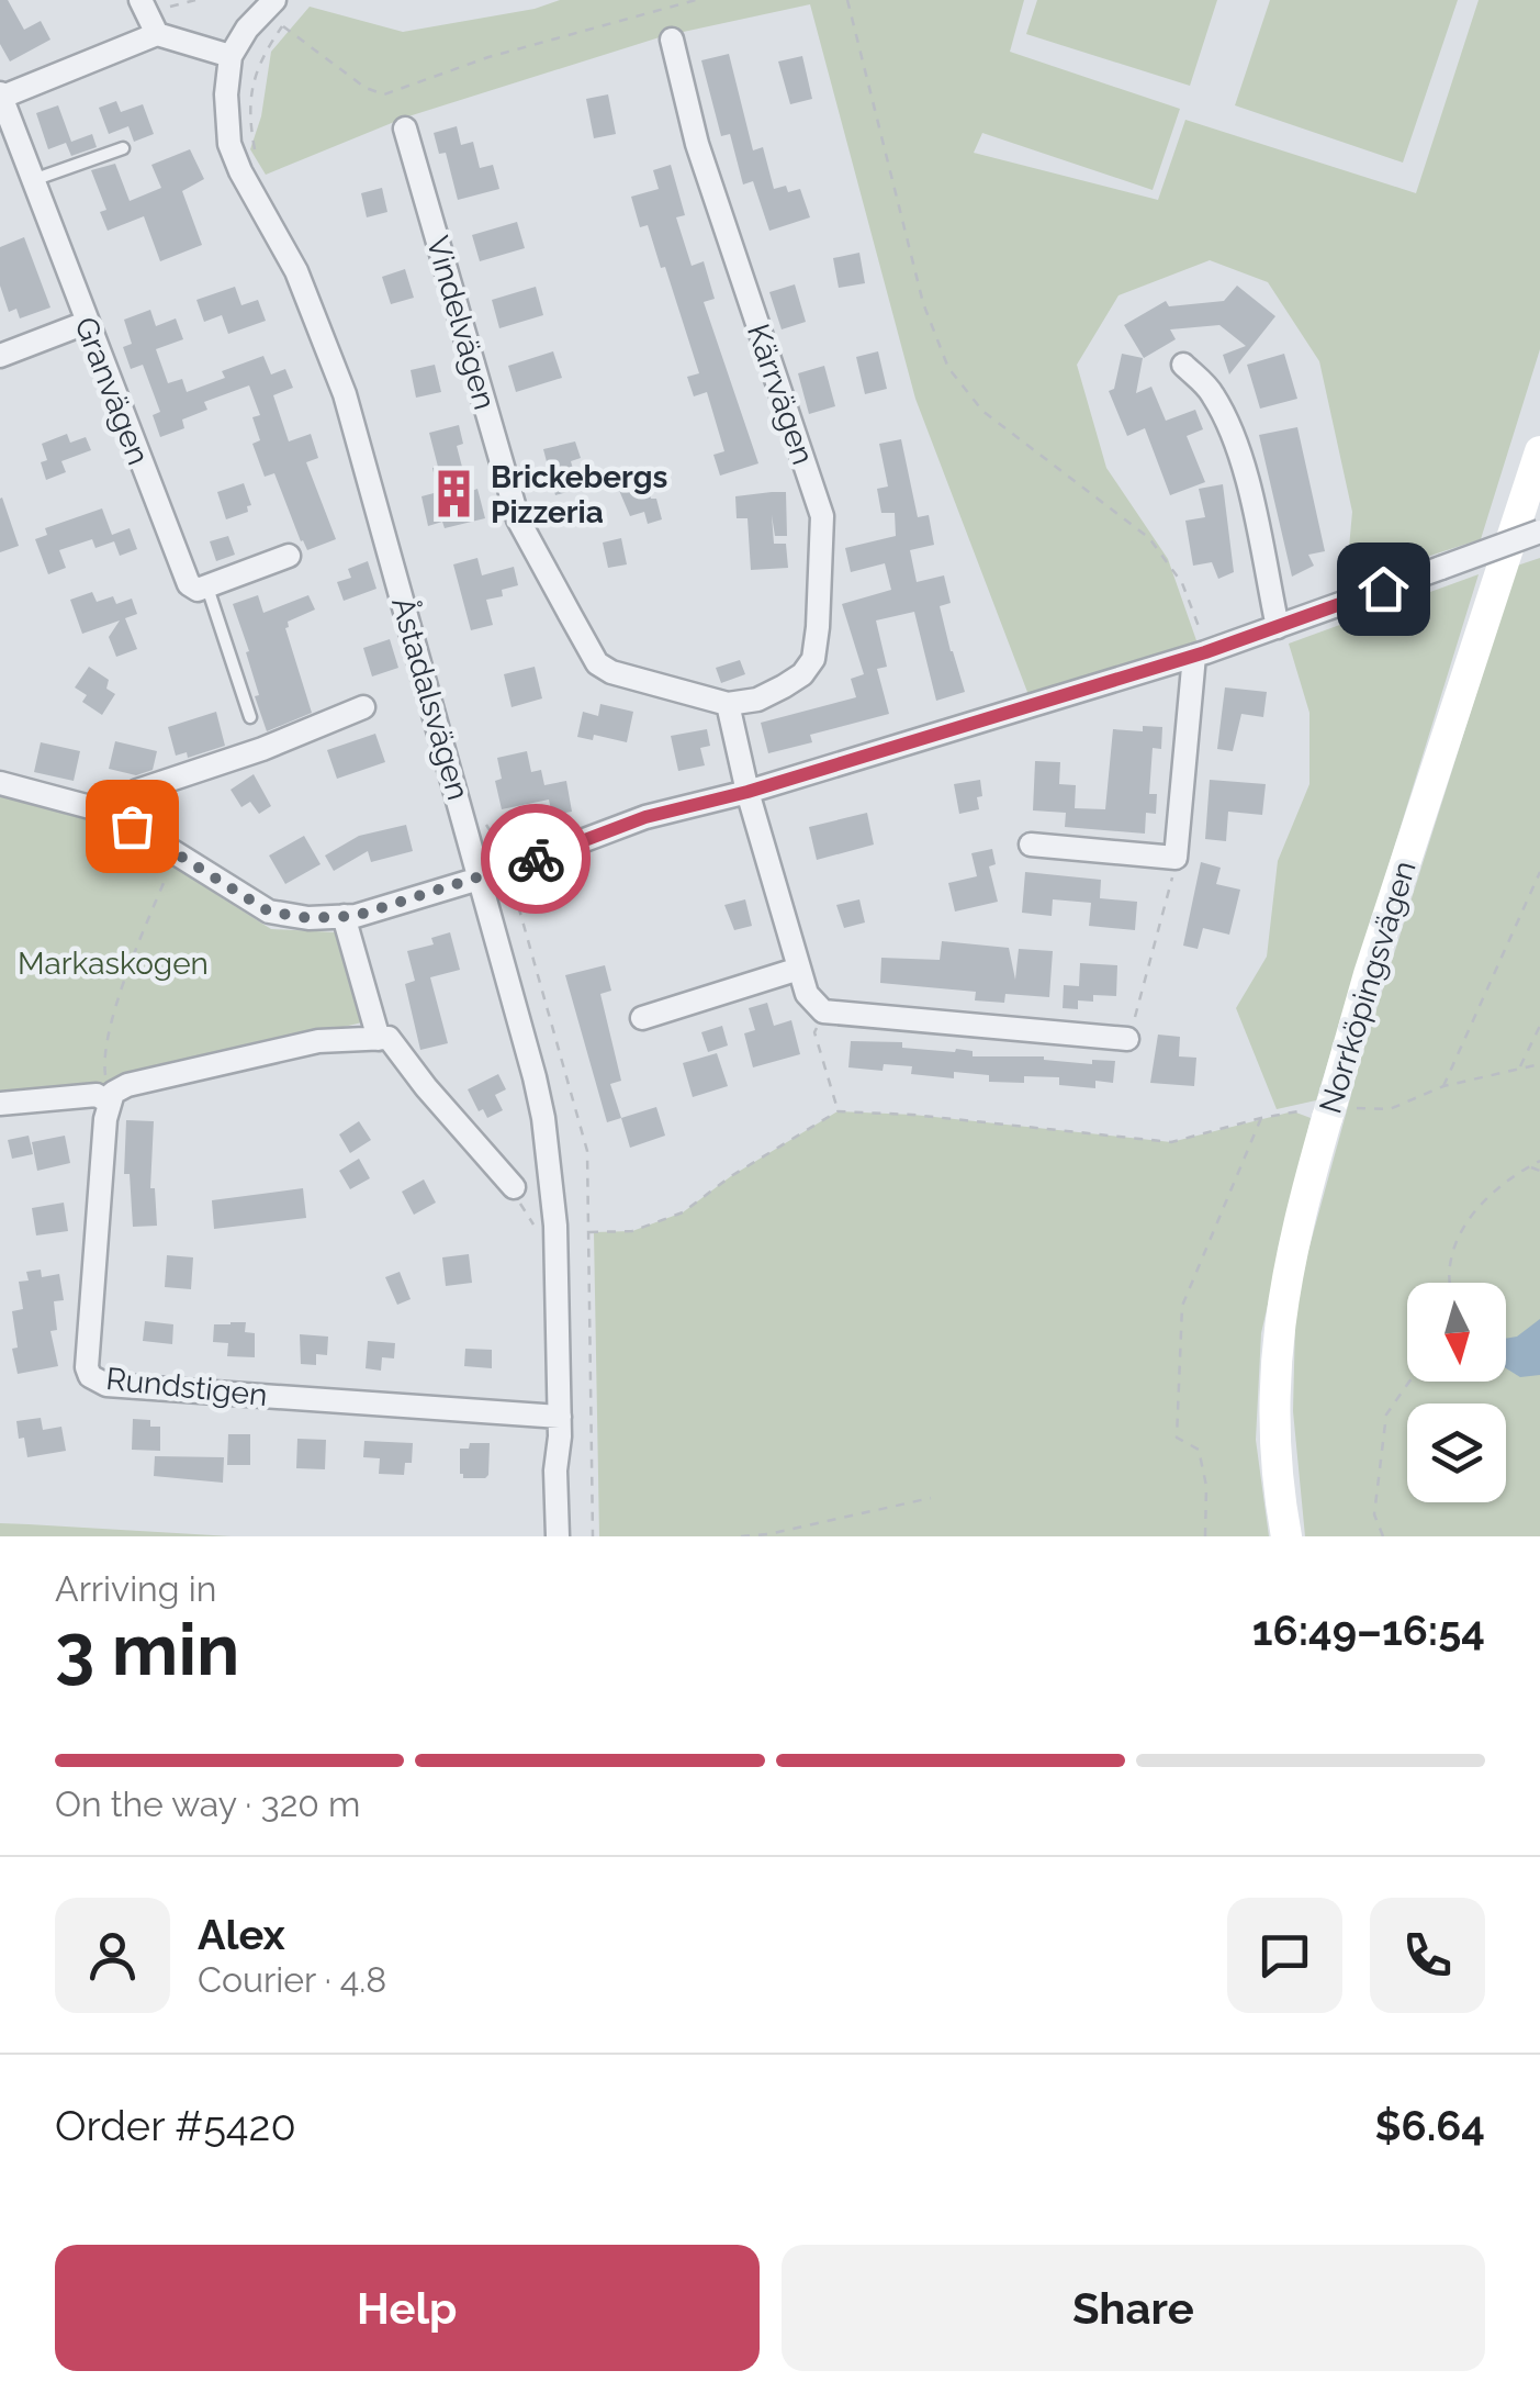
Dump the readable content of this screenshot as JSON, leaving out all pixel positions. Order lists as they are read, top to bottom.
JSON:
{
  "streets": {
    "main road": ["Norrköpingsvägen"],
    "street": [
      "Vindelvägen",
      "Granvägen",
      "Kärrvägen",
      "Åstadalsvägen",
      "Rundstigen"
    ]
  },
  "crossings": [
    ["Vindelvägen", "Kärrvägen"],
    ["Åstadalsvägen", "Rundstigen"]
  ],
  "parks": ["Markaskogen"],
  "places": {
    "building": ["Brickebergs Pizzeria"]
  },
  "north": "bottom",
  "page": {
    "heading": ["3 min", "Arriving in", "16:49–16:54"],
    "panel": [
      "Alex",
      "Courier · 4.8",
      "Order #5420",
      "$6.64"
    ],
    "bar": "On the way · 320 m",
    "buttons": ["Help", "Share"]
  }
}
